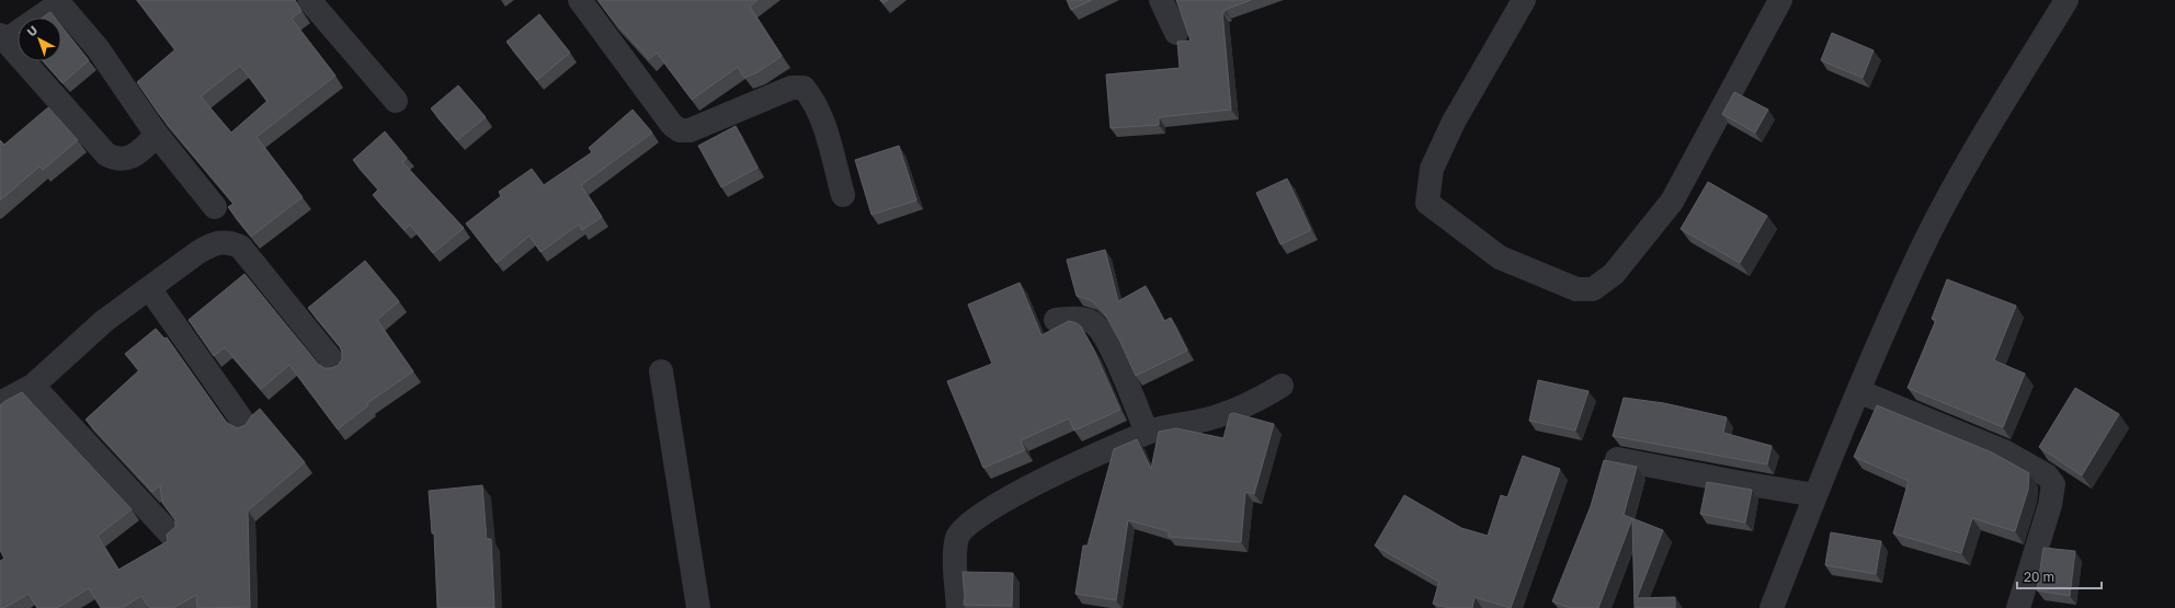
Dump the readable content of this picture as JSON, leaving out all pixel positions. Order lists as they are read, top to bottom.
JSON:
{
  "scale_bar": "20 m",
  "north": "top left"
}
